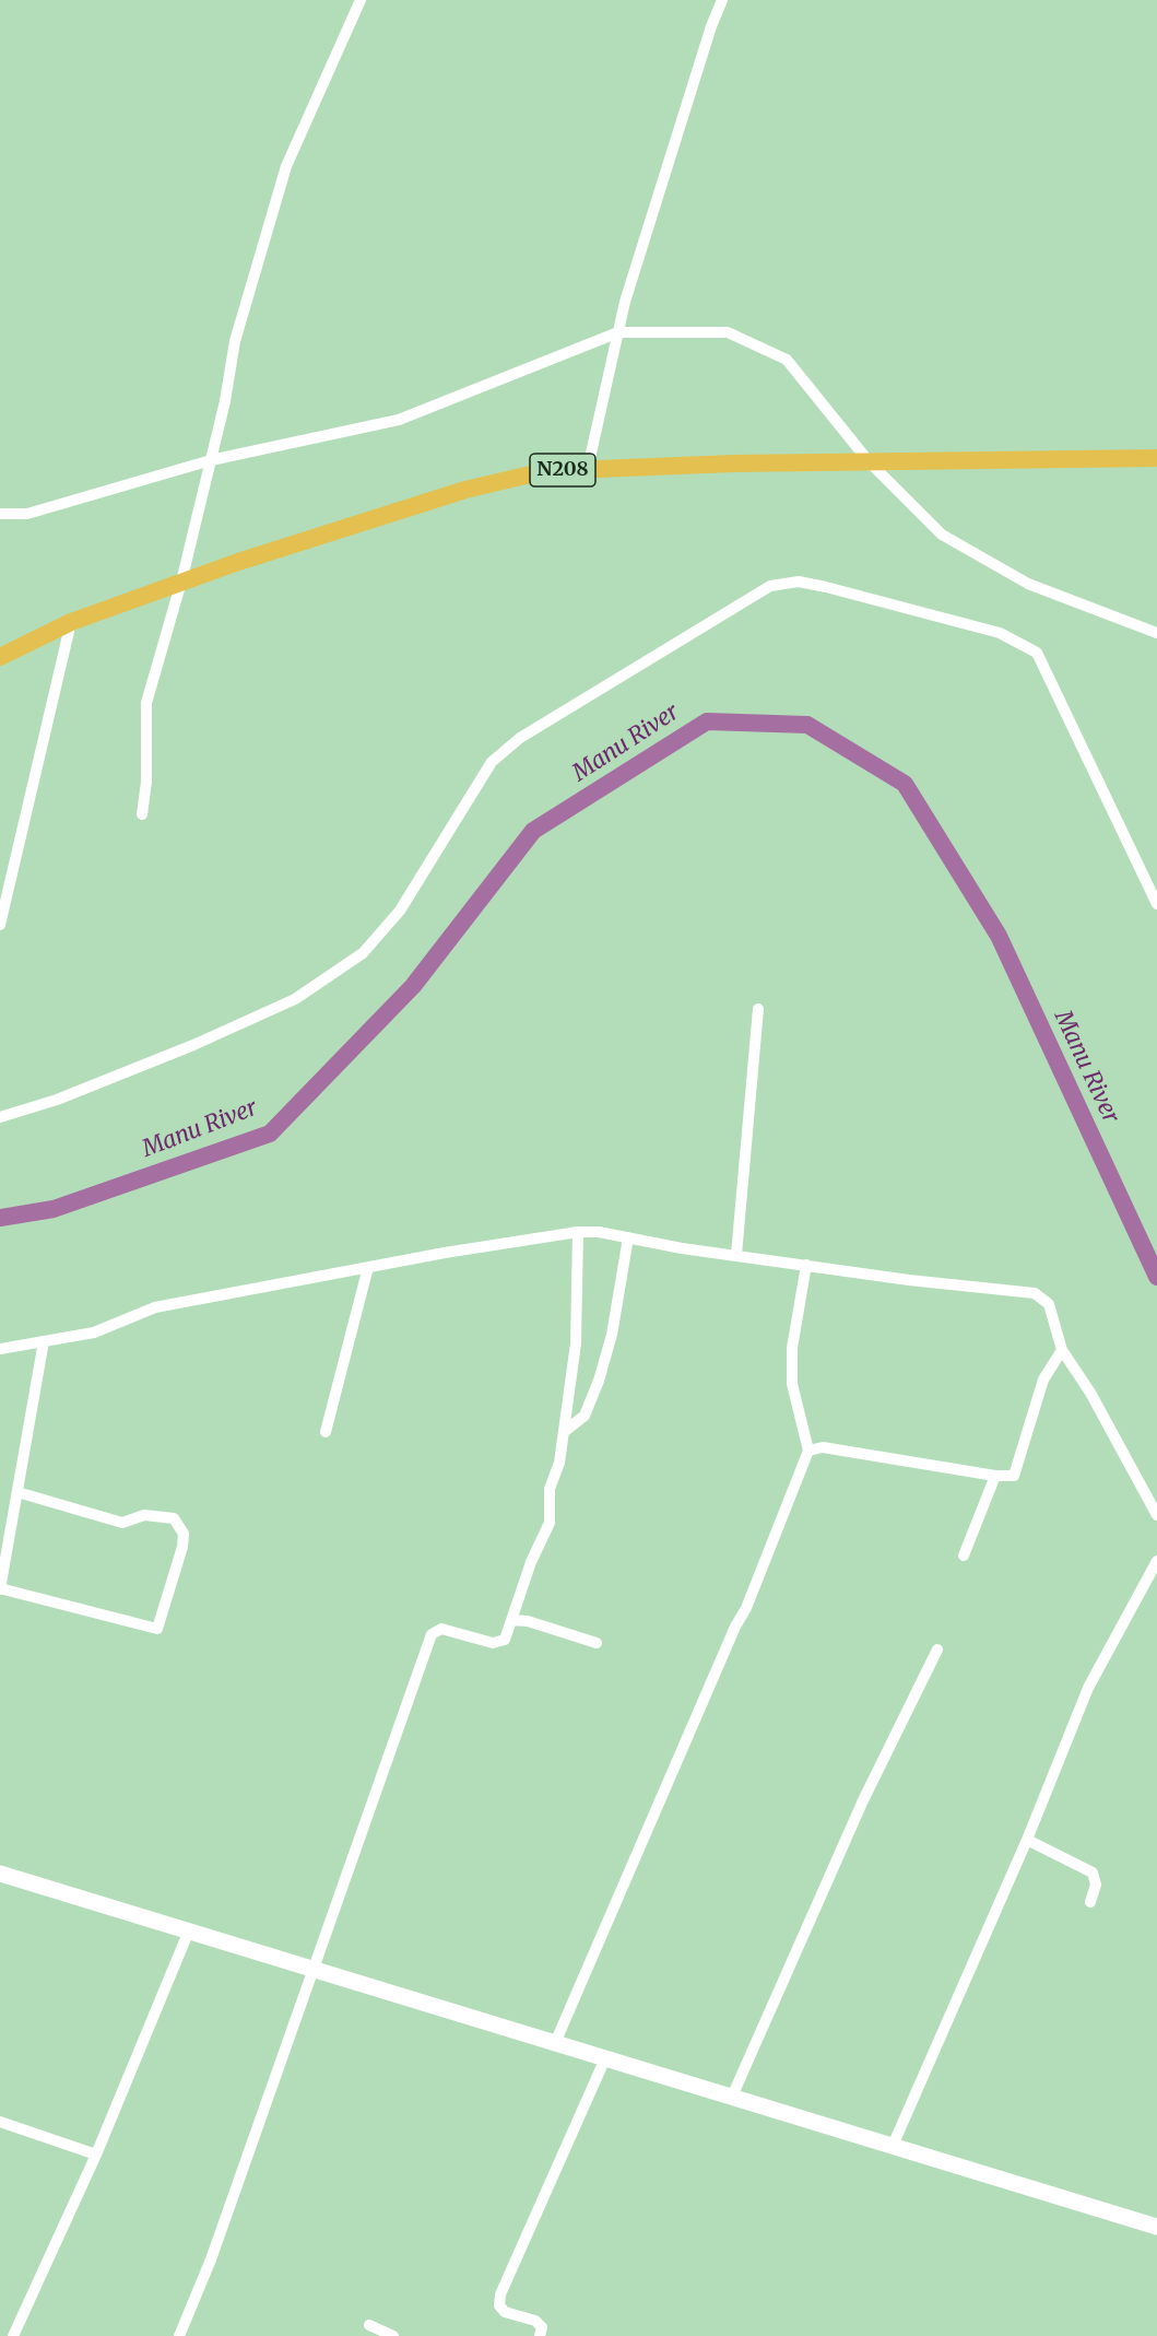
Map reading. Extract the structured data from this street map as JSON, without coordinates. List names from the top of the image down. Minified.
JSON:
{"streets":{"highway":["N208"]},"water":["Manu River"]}
